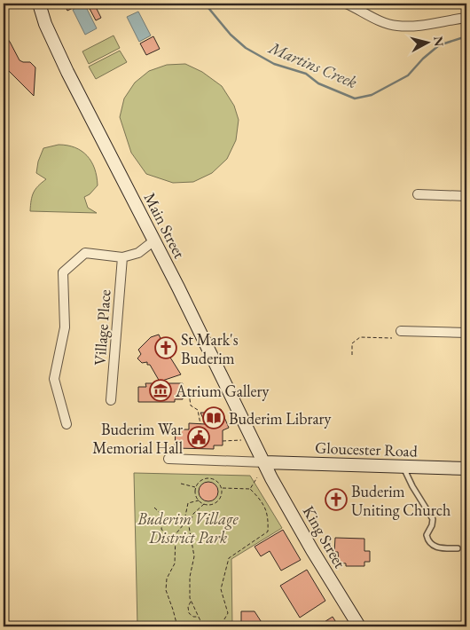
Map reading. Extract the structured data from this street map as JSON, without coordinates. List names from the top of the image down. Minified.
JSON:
{"streets":{"main road":["Main Street","Gloucester Road","King Street"],"street":["Village Place"]},"crossings":[["Main Street","Gloucester Road"],["Main Street","King Street"],["Gloucester Road","King Street"]],"water":["Martins Creek"],"parks":["Buderim Village District Park"],"places":{"church":["St Mark's Buderim","Buderim Uniting Church"],"museum":["Atrium Gallery"],"library":["Buderim Library"],"public building":["Buderim War Memorial Hall"]},"north":"right"}
